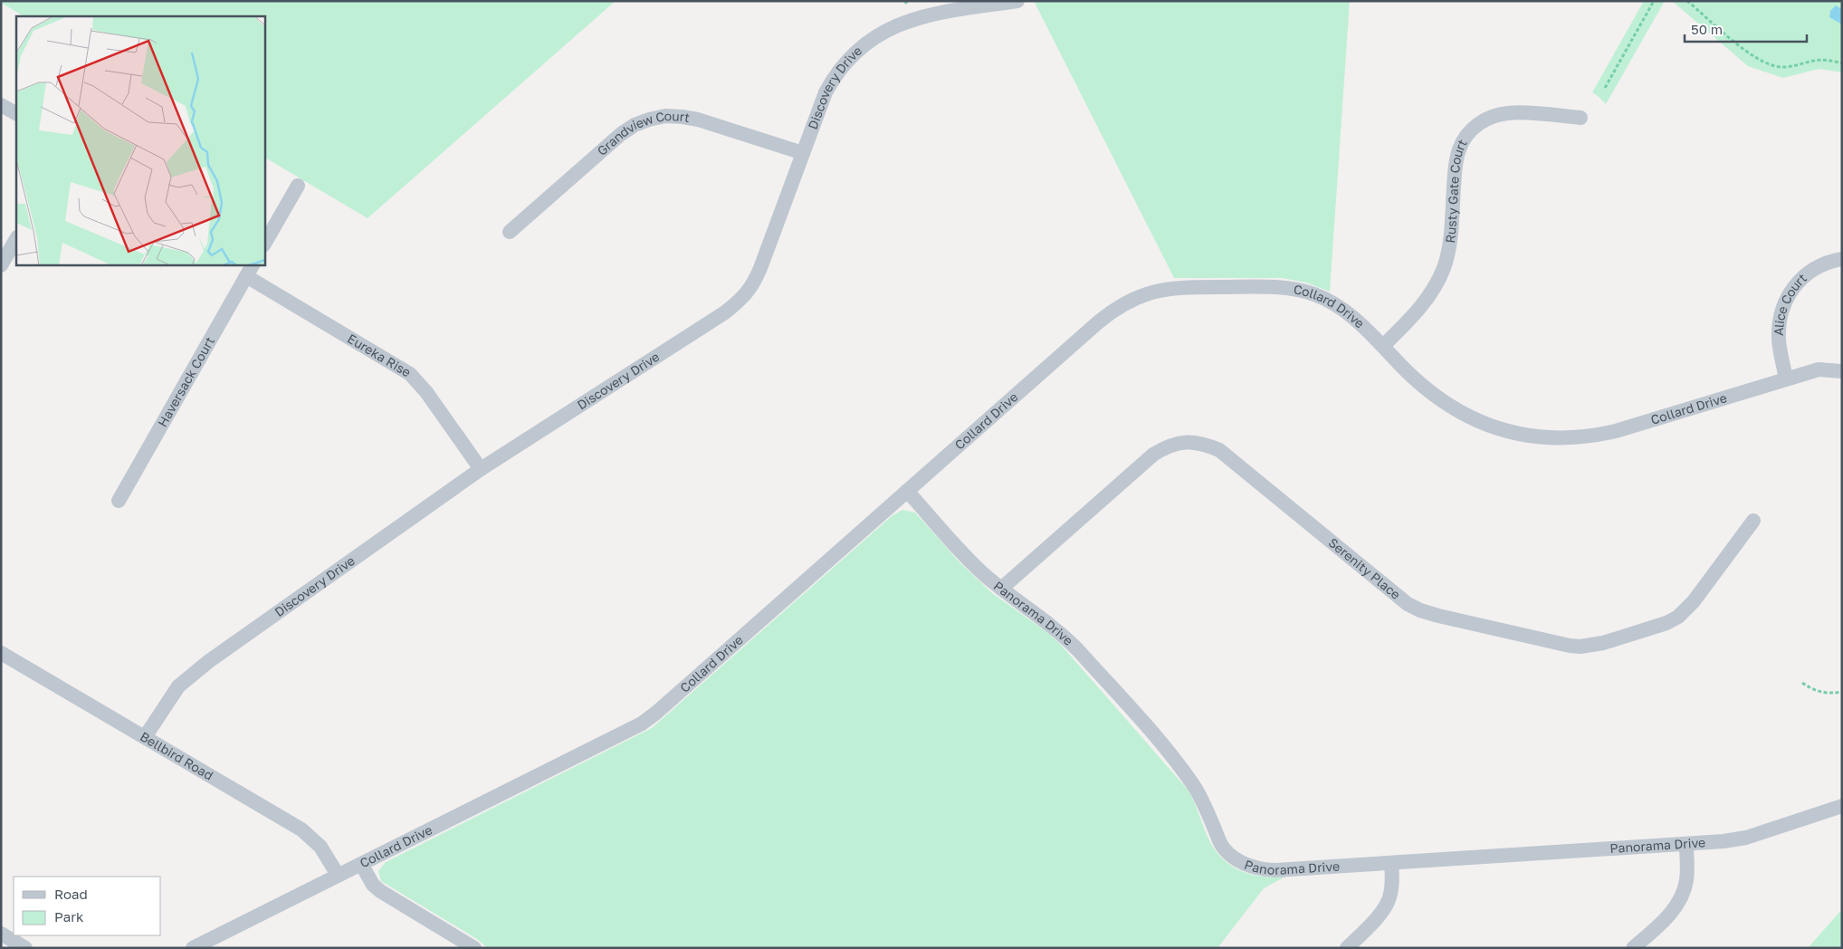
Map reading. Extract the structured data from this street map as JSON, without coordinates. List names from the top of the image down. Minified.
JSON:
{"streets":{"street":["Discovery Drive","Grandview Court","Rusty Gate Court","Alice Court","Collard Drive","Eureka Rise","Haversack Court","Serenity Place","Panorama Drive","Bellbird Road"]},"crossings":[["Discovery Drive","Grandview Court"],["Discovery Drive","Eureka Rise"],["Discovery Drive","Bellbird Road"],["Rusty Gate Court","Collard Drive"],["Alice Court","Collard Drive"],["Collard Drive","Panorama Drive"],["Collard Drive","Bellbird Road"],["Eureka Rise","Haversack Court"],["Serenity Place","Panorama Drive"]],"legend":["Road","Park"],"scale_bar":"50 m"}
